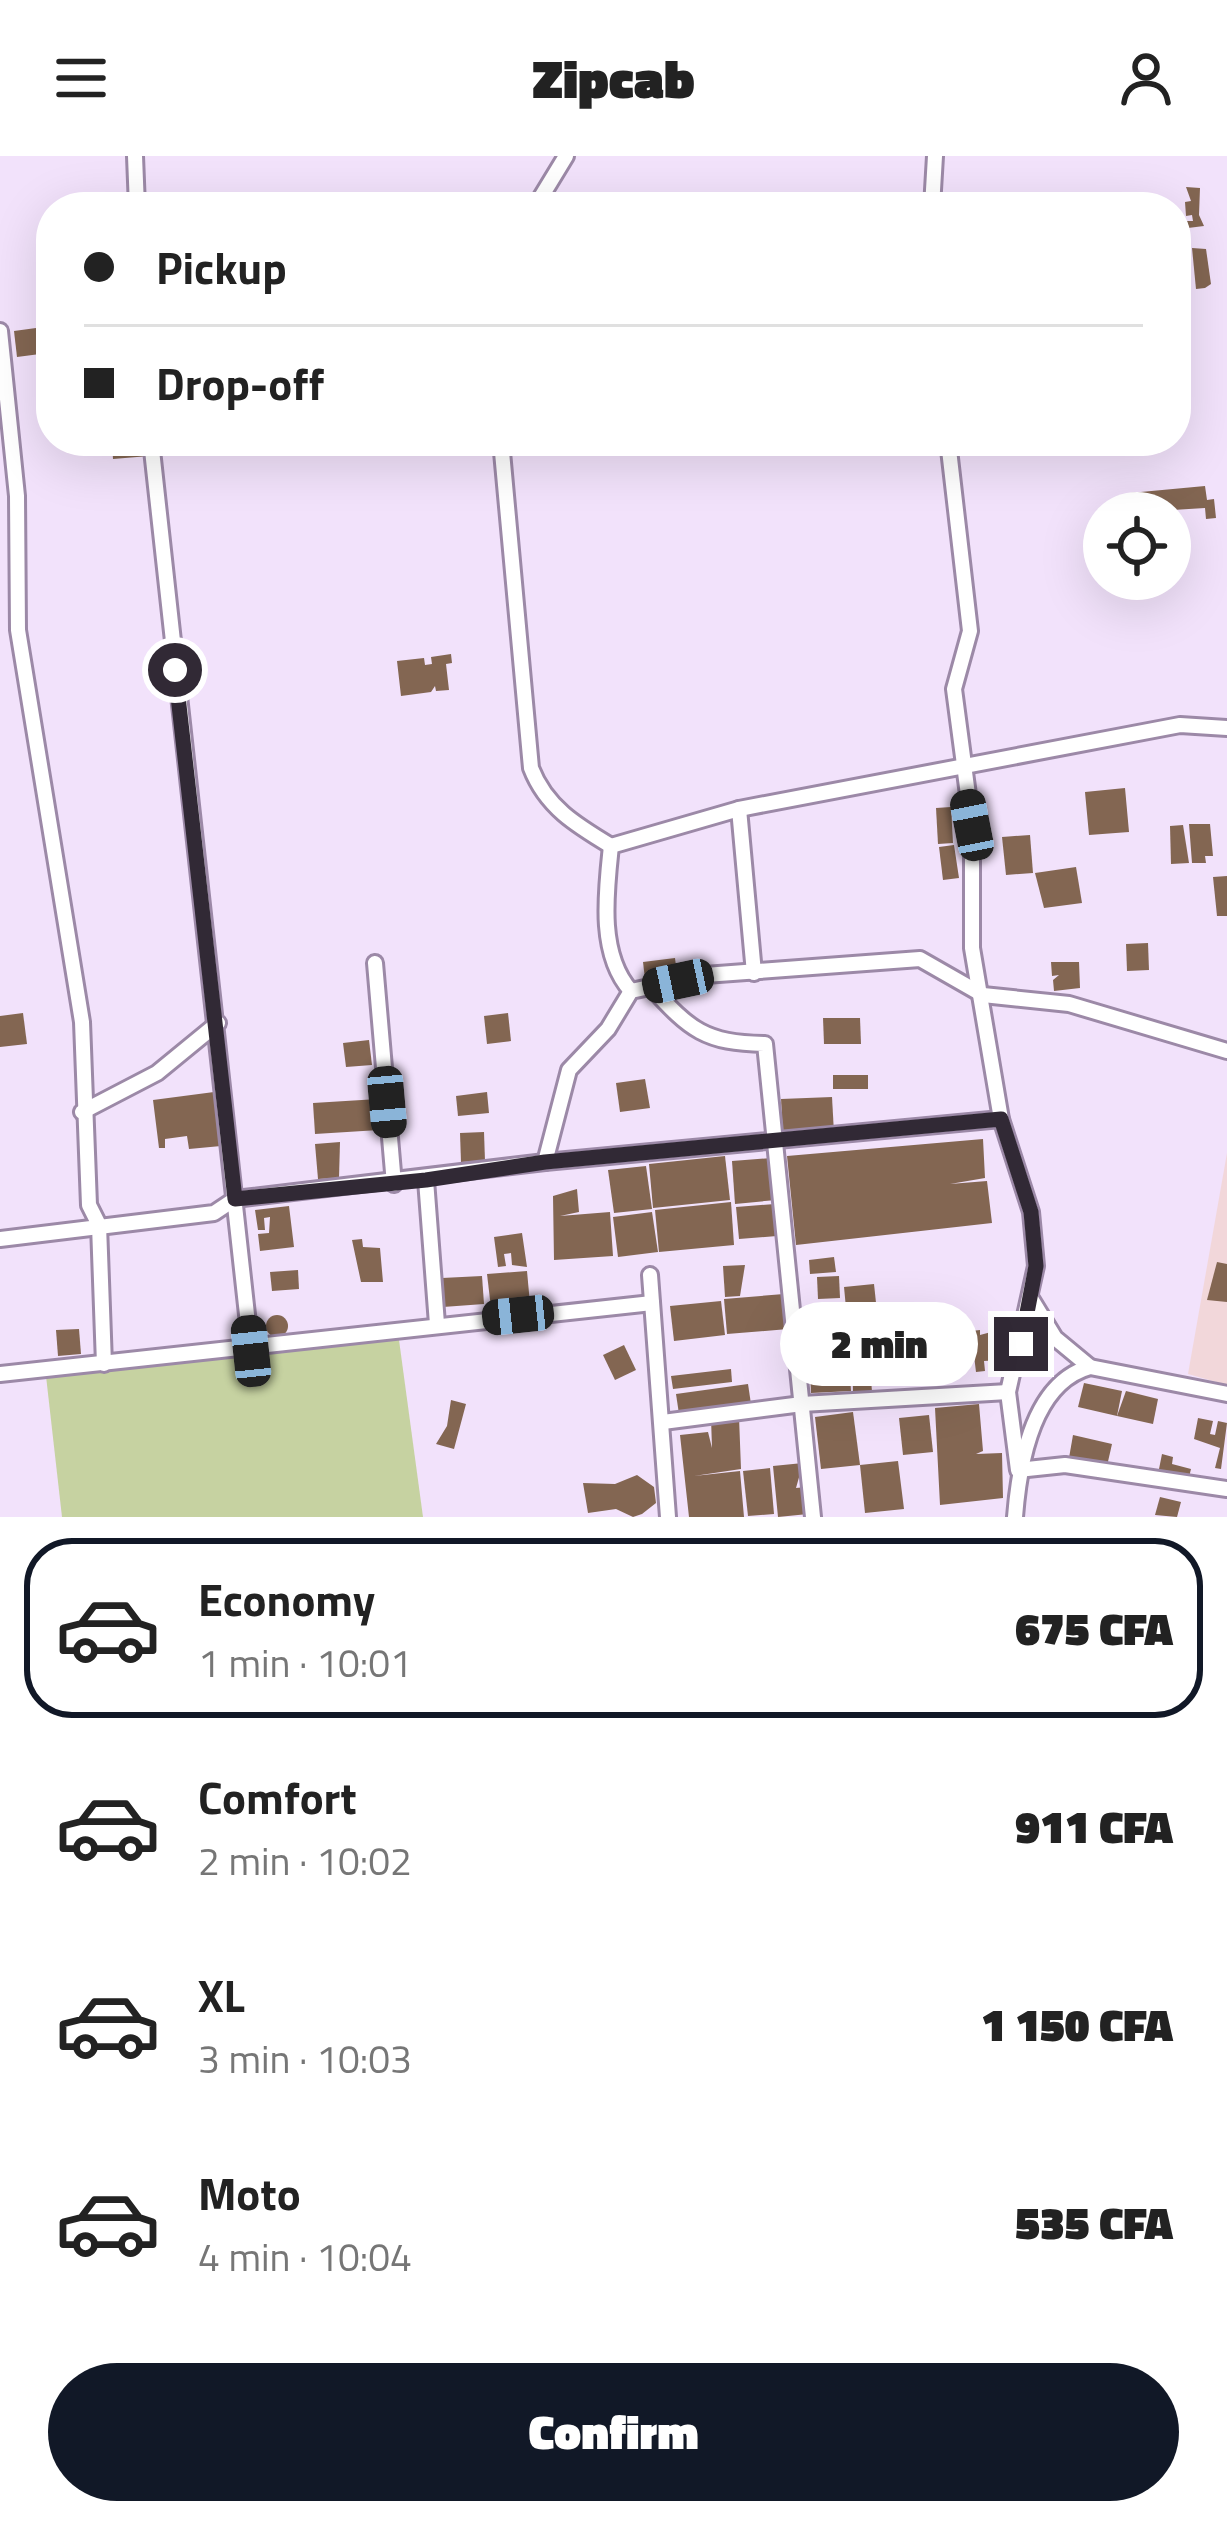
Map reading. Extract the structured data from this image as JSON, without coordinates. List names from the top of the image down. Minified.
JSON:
{"page":{"header":"Zipcab","banner":["Pickup","Drop-off"],"bubble":"2 min","list":[{"name":"Economy","note":"1 min · 10:01","value":"675 CFA"},{"name":"Comfort","note":"2 min · 10:02","value":"911 CFA"},{"name":"XL","note":"3 min · 10:03","value":"1 150 CFA"},{"name":"Moto","note":"4 min · 10:04","value":"535 CFA"}],"buttons":"Confirm"}}
